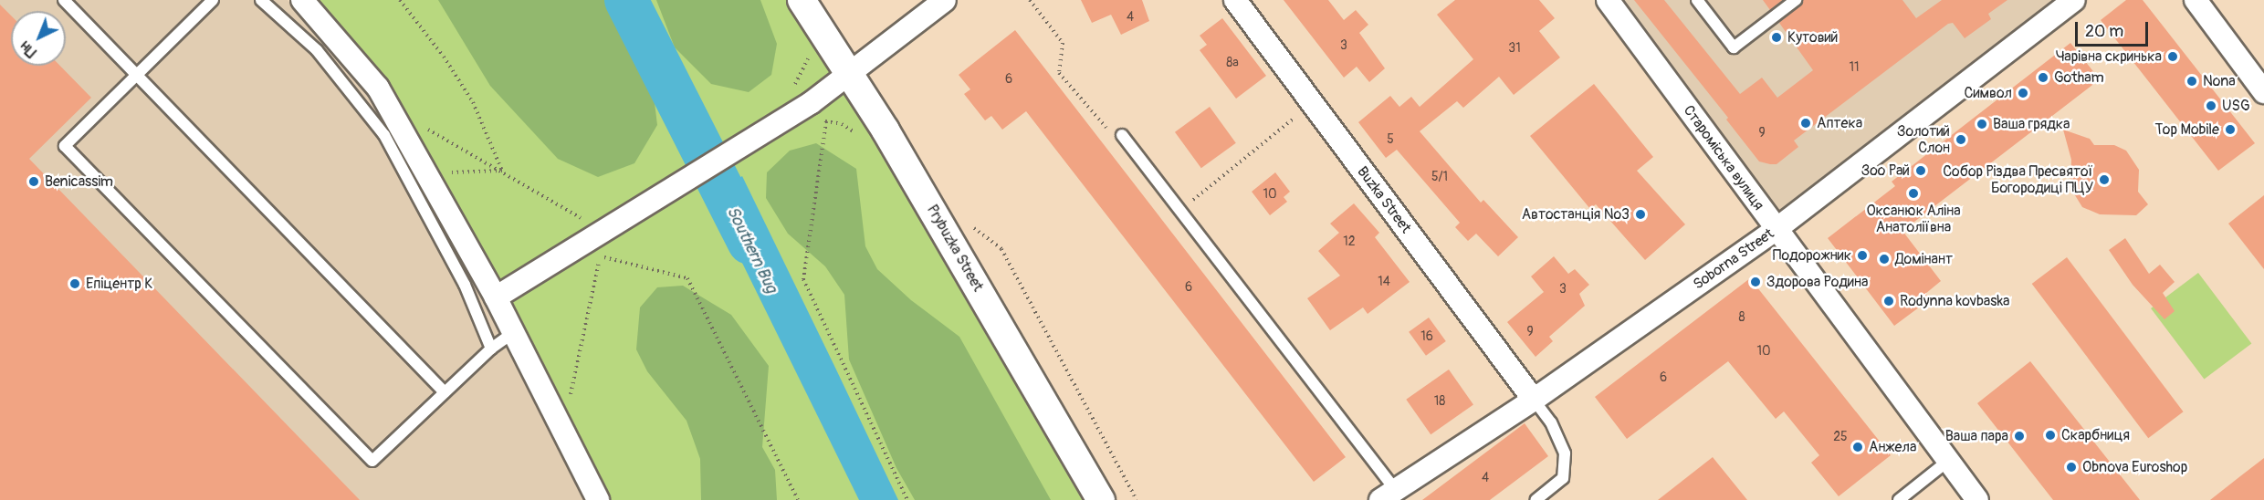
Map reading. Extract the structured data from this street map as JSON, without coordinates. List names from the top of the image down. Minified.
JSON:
{"streets":{"street":["Староміська вулиця","Buzka Street","Prybuzka Street","Soborna Street"]},"crossings":[["Староміська вулиця","Soborna Street"],["Buzka Street","Soborna Street"]],"water":["Southern Bug"],"places":["Кутовий","Чарівна скринька","Gotham","Nona","Символ","USG","Аптека","Ваша грядка","Top Mobile","Золотий Слон","Зоо Рай","Собор Різдва Пресвятої Богородиці ПЦУ","Benicassim","Оксанюк Аліна Анатоліївна","Автостанція №3","Подорожник","Домінант","Здорова Родина","Епіцентр К","Rodynna kovbaska","Скарбниця","Ваша пара","Анжела","Obnova Euroshop"],"house_numbers":["4","3","31","8а","11","6","9","5","5/1","10","12","14","6","3","8","9","16","10","6","18","25","4"],"scale_bar":"20 m","north":"bottom left"}
